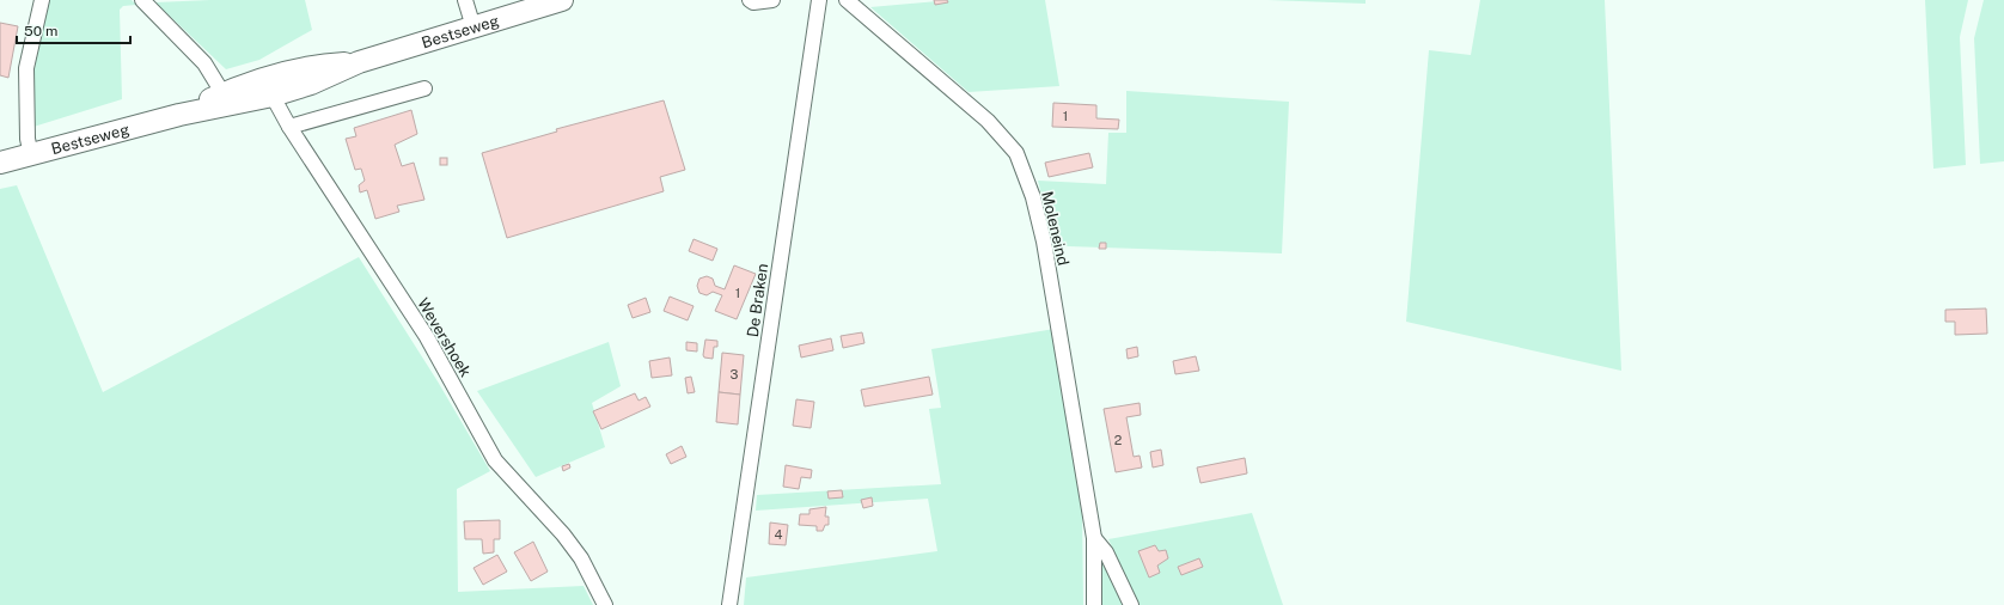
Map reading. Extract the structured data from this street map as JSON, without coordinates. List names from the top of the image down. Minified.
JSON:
{"streets":{"main road":["Bestseweg"],"street":["Moleneind","De Braken","Wevershoek"]},"crossings":[["Bestseweg","Wevershoek"]],"house_numbers":["1","1","3","2","4"],"scale_bar":"50 m"}
